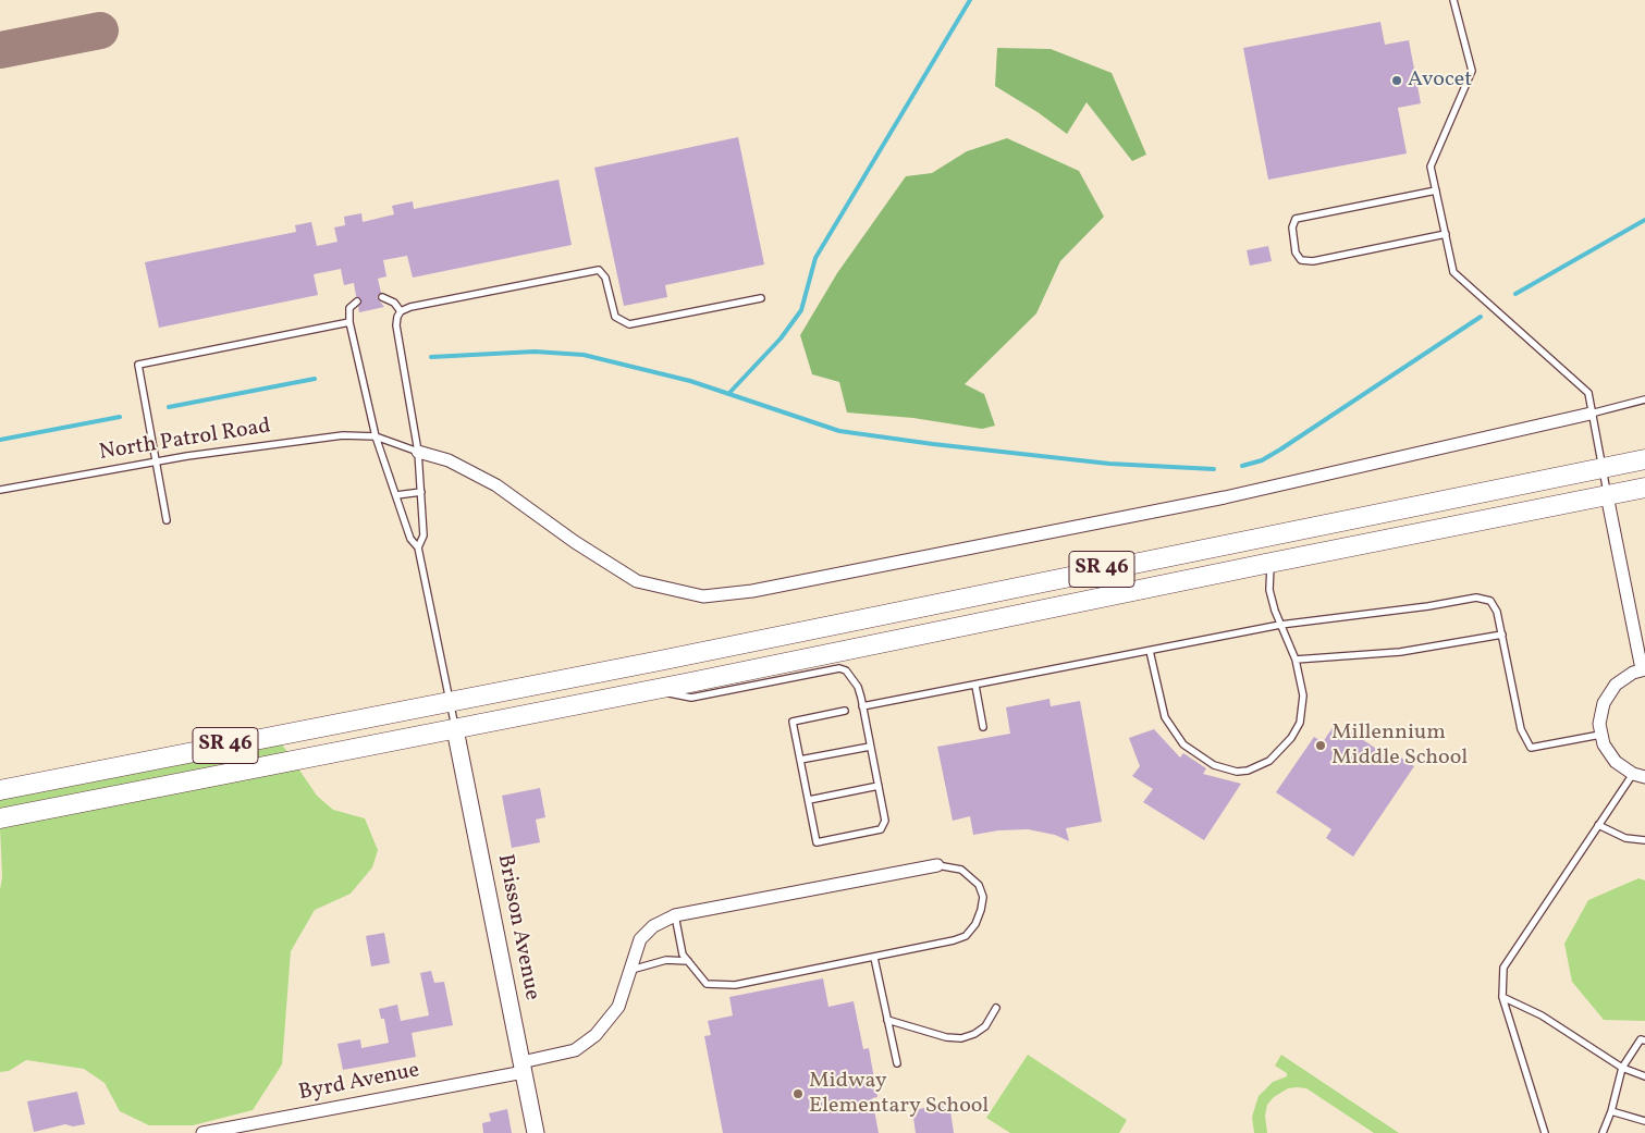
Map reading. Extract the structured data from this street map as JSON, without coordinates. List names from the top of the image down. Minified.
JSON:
{"streets":{"main road":["SR 46"],"street":["Brisson Avenue","Byrd Avenue"],"lane":["North Patrol Road"]},"crossings":[["SR 46","Brisson Avenue"],["Brisson Avenue","Byrd Avenue"]],"places":["Avocet","Millennium Middle School","Midway Elementary School"]}
